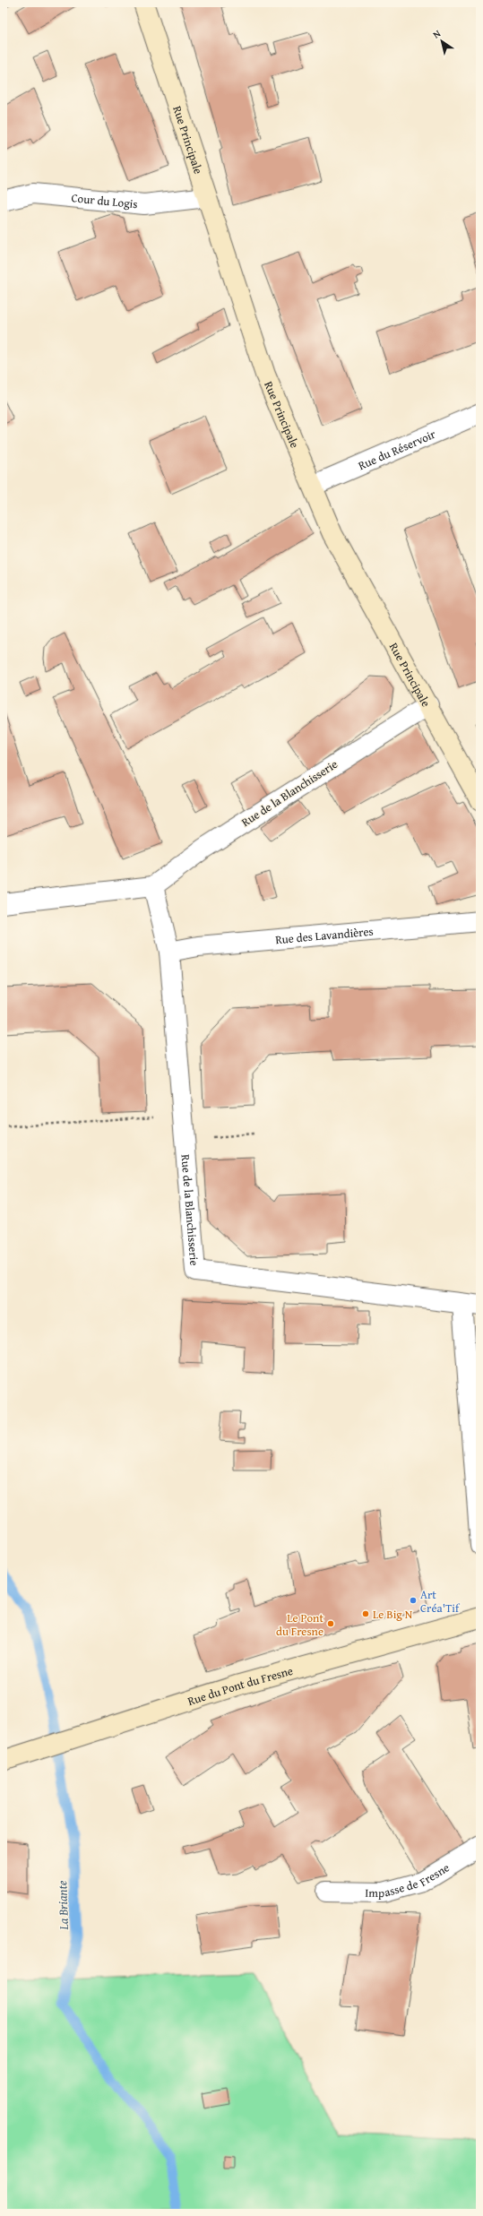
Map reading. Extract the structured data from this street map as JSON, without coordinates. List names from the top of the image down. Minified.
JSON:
{"streets":{"street":["Rue Principale","Cour du Logis","Rue du Réservoir","Rue de la Blanchisserie","Rue des Lavandières","Rue du Pont du Fresne","Impasse de Fresne"]},"crossings":[["Rue Principale","Cour du Logis"],["Rue Principale","Rue du Réservoir"],["Rue Principale","Rue de la Blanchisserie"],["Rue de la Blanchisserie","Rue des Lavandières"]],"water":["La Briante"],"places":["Art Créa'Tif","Le Big N","Le Pont du Fresne"],"north":"top left"}
